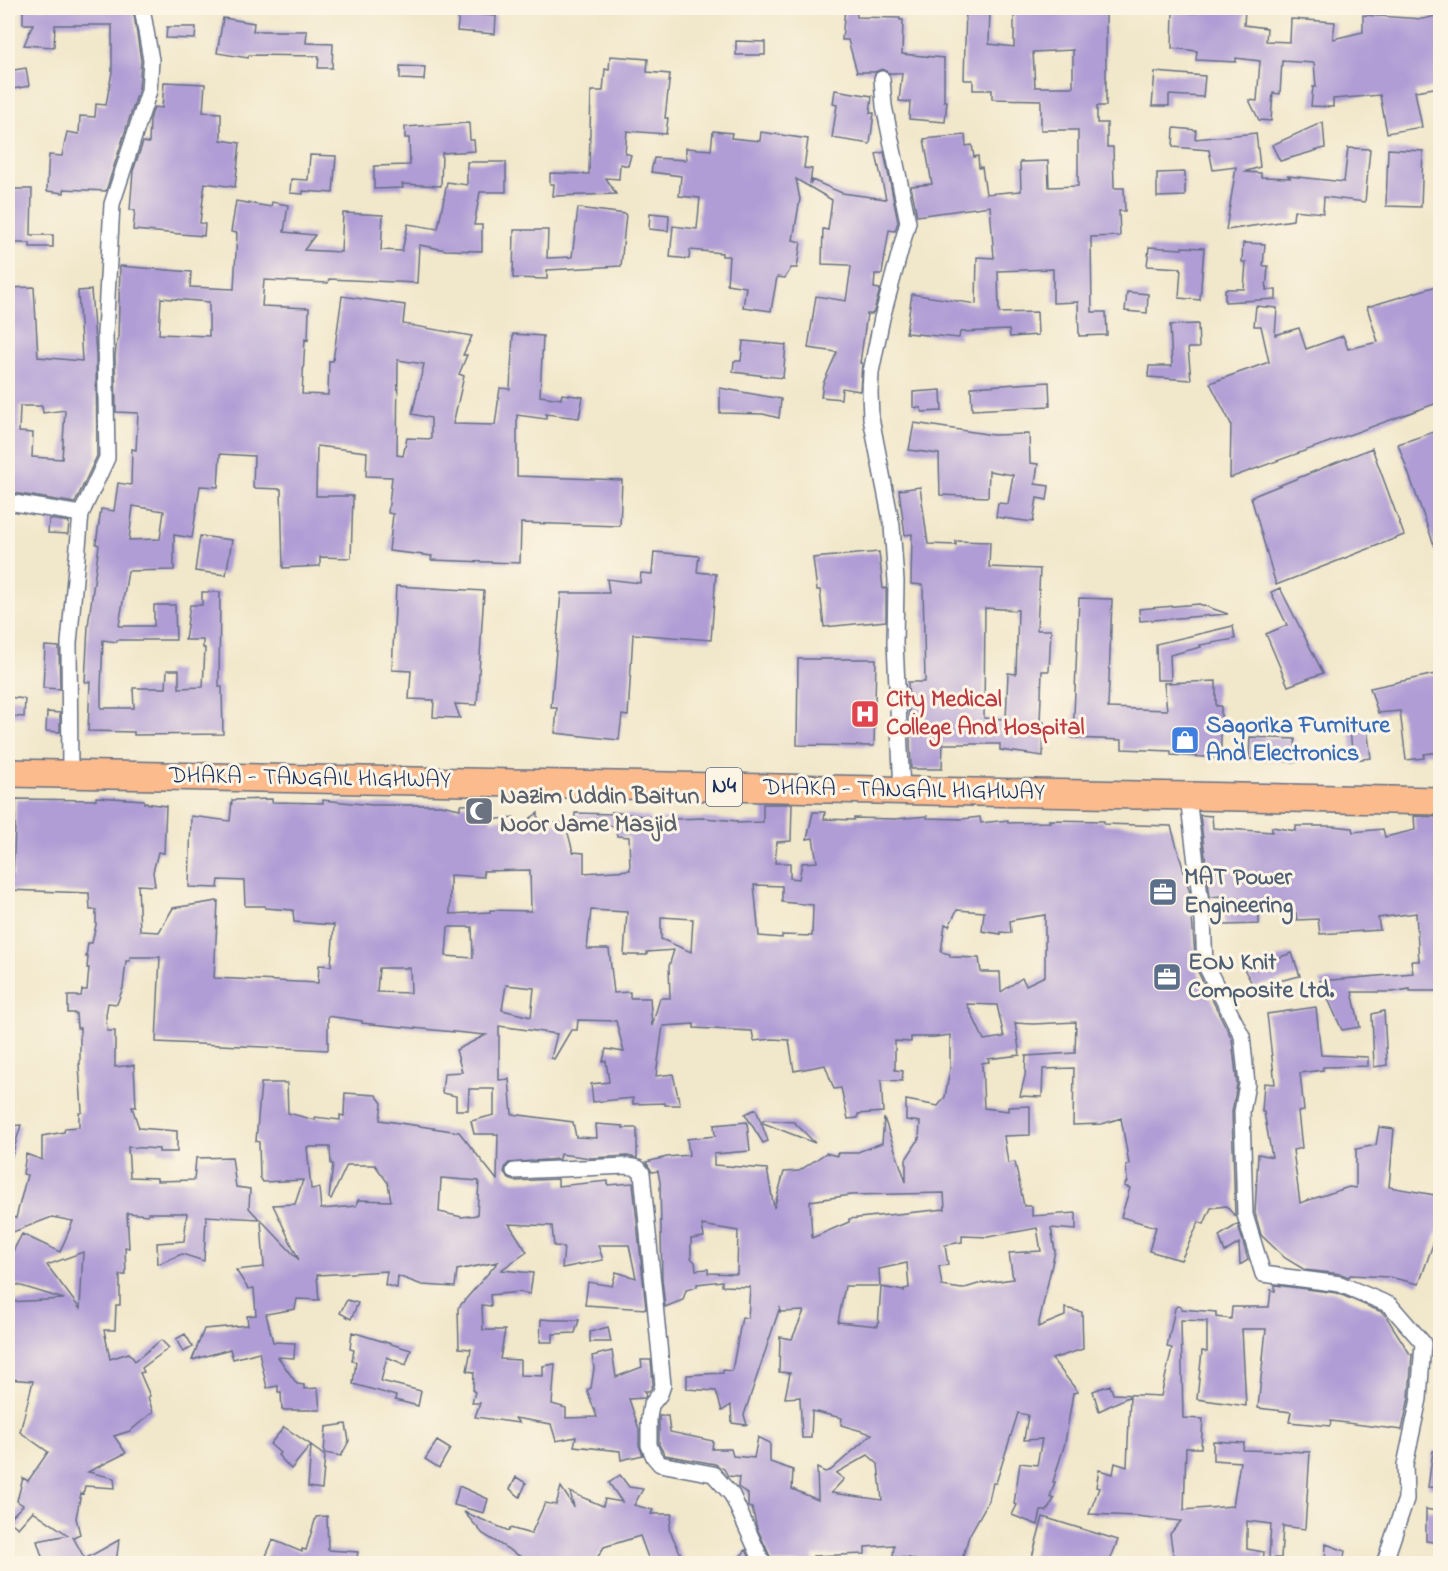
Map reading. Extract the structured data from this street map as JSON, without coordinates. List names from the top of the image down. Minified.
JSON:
{"streets":{"highway":["DHAKA - TANGAIL HIGHWAY","N4"]},"places":{"hospital":["City Medical College And Hospital"],"shop":["Sagorika Furniture And Electronics"],"mosque":["Nazim Uddin Baitun Noor Jame Masjid"],"office":["MAT Power Engineering","EON Knit Composite Ltd."]}}
